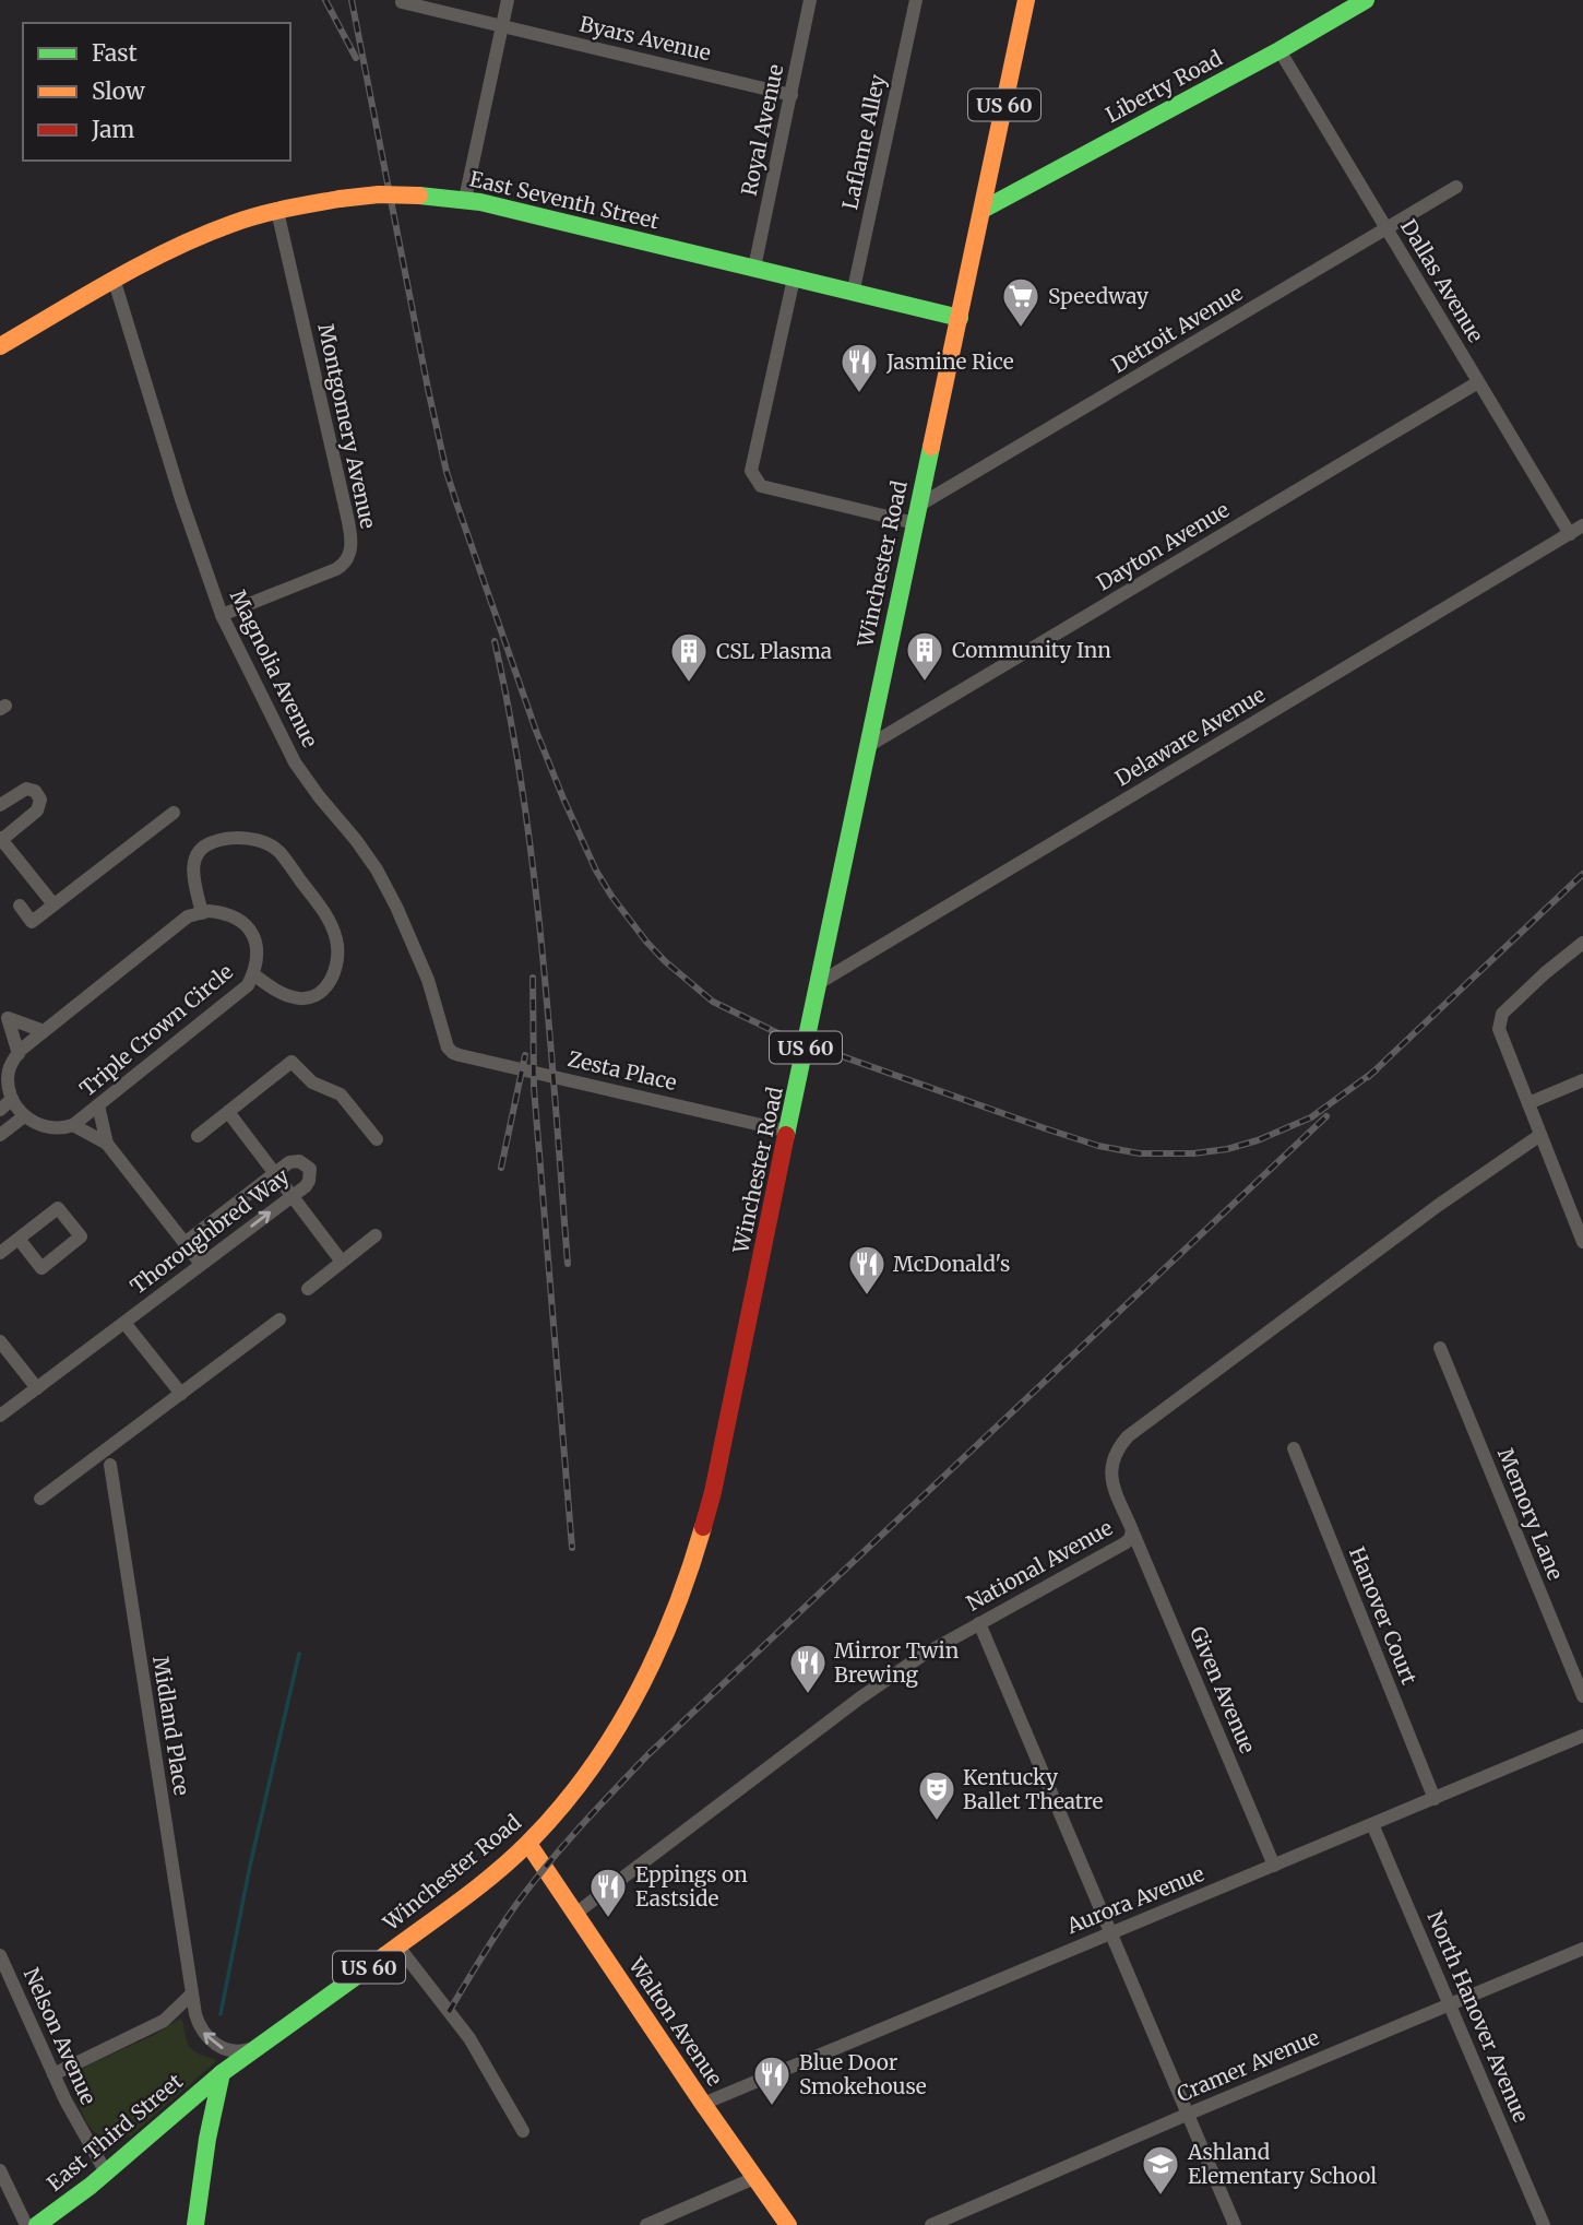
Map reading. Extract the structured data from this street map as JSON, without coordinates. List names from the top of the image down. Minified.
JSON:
{"streets":{"main road":["Liberty Road","US 60","East Seventh Street","Winchester Road","Walton Avenue","East Third Street"],"street":["Byars Avenue","Royal Avenue","Laflame Alley","Dallas Avenue","Detroit Avenue","Montgomery Avenue","Dayton Avenue","Magnolia Avenue","Delaware Avenue","Triple Crown Circle","Zesta Place","Thoroughbred Way","Memory Lane","National Avenue","Hanover Court","Given Avenue","Midland Place","Aurora Avenue","North Hanover Avenue","Nelson Avenue","Cramer Avenue"]},"crossings":[["Byars Avenue","Royal Avenue"],["Liberty Road","Dallas Avenue"],["Liberty Road","Winchester Road"],["Royal Avenue","East Seventh Street"],["Laflame Alley","East Seventh Street"],["East Seventh Street","Montgomery Avenue"],["East Seventh Street","Winchester Road"],["East Seventh Street","Magnolia Avenue"],["Dallas Avenue","Detroit Avenue"],["Dallas Avenue","Dayton Avenue"],["Dallas Avenue","Delaware Avenue"],["Detroit Avenue","Winchester Road"],["Montgomery Avenue","Magnolia Avenue"],["Dayton Avenue","Winchester Road"],["Winchester Road","Delaware Avenue"],["Winchester Road","Zesta Place"],["Winchester Road","Midland Place"],["Winchester Road","Walton Avenue"],["Winchester Road","East Third Street"],["Magnolia Avenue","Zesta Place"],["National Avenue","Given Avenue"],["National Avenue","Walton Avenue"],["Hanover Court","Aurora Avenue"],["Given Avenue","Aurora Avenue"],["Aurora Avenue","North Hanover Avenue"],["Aurora Avenue","Walton Avenue"],["North Hanover Avenue","Cramer Avenue"],["Nelson Avenue","East Third Street"]],"places":{"supermarket":["Speedway"],"restaurant":["Jasmine Rice","McDonald's","Mirror Twin Brewing","Eppings on Eastside","Blue Door Smokehouse"],"building":["Community Inn","CSL Plasma"],"theatre":["Kentucky Ballet Theatre"],"school or university":["Ashland Elementary School"]},"legend":["Fast","Slow","Jam"]}
